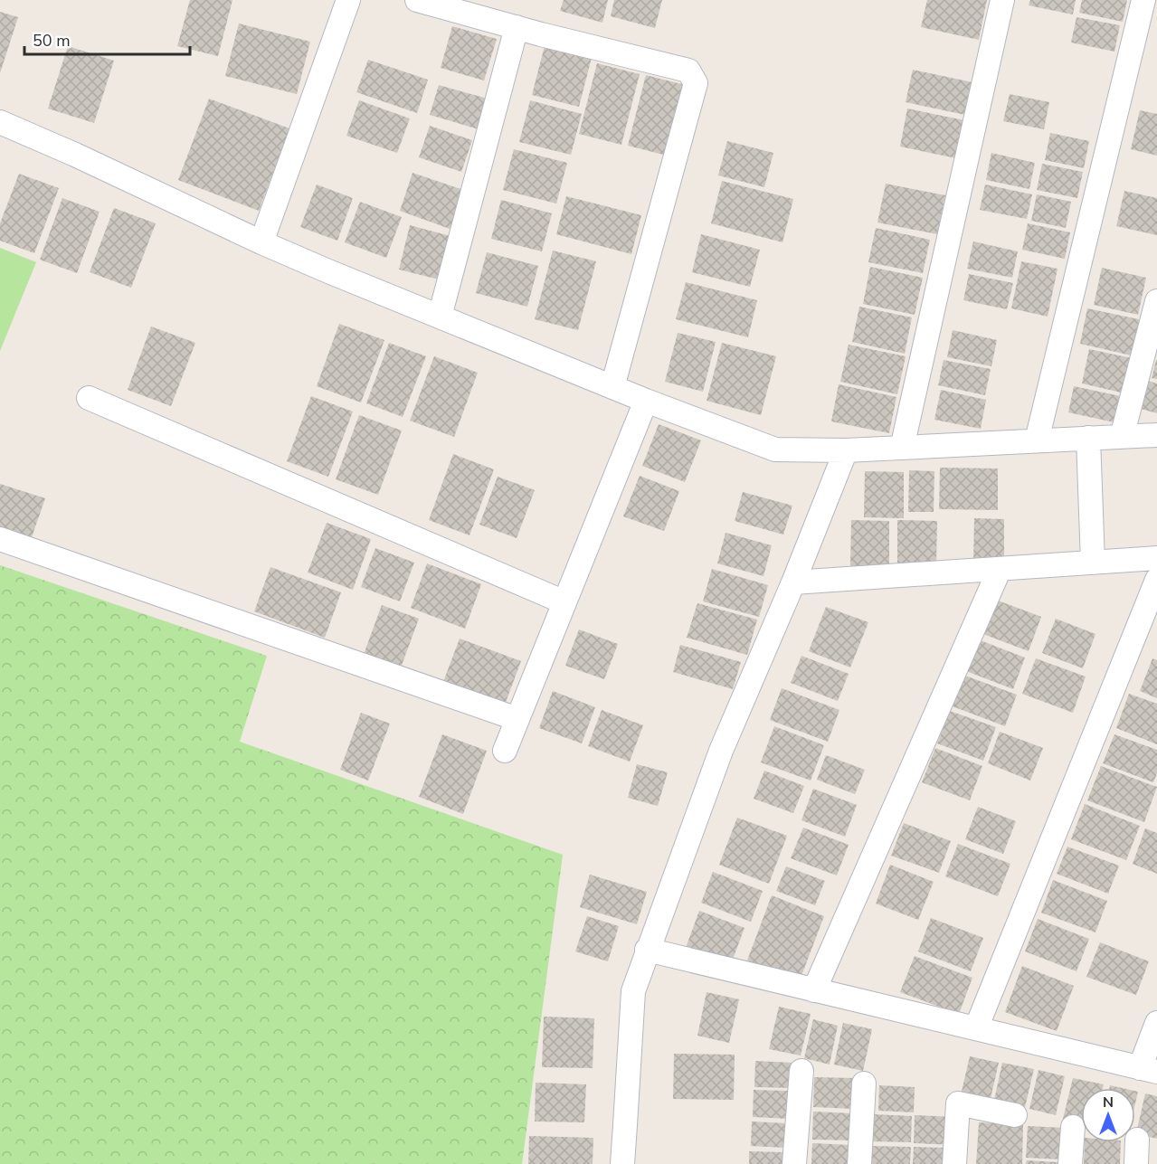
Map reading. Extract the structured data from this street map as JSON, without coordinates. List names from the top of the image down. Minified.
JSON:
{"scale_bar":"50 m","north":"top"}
